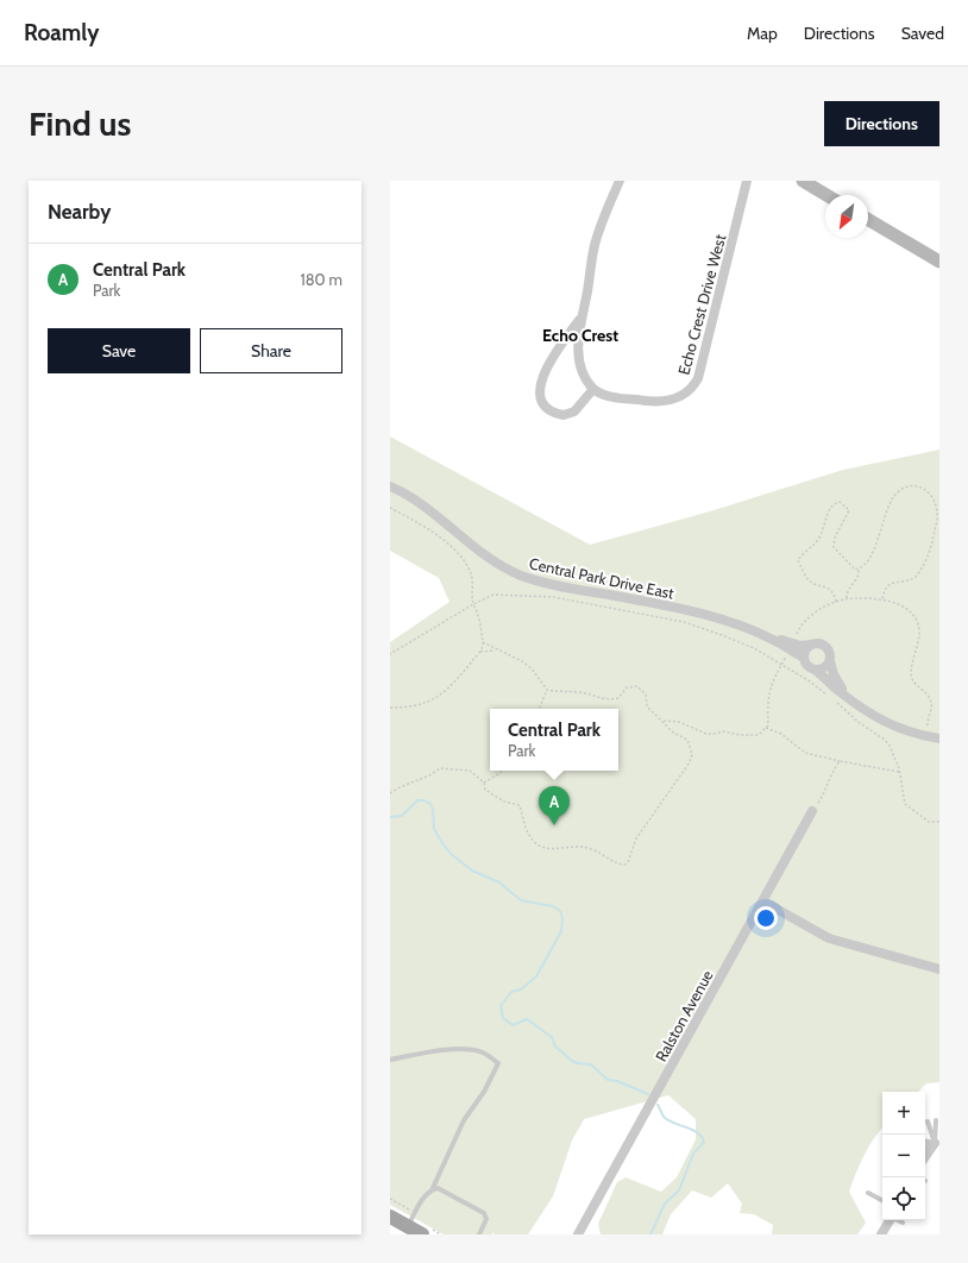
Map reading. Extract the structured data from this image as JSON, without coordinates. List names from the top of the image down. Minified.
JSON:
{"streets":{"street":["Echo Crest Drive West","Central Park Drive East","Ralston Avenue"]},"districts":["Echo Crest"],"north":"bottom left","page":{"header":"Roamly","nav":["Map","Directions","Saved"],"buttons":["Directions",["Save","Share"]],"title":"Find us","heading":"Nearby","list":[{"mark":"A","name":"Central Park","note":"Park","value":"180 m"}],"popup":["Central Park","Park"],"pins":"A","map_buttons":["+","−"]}}
